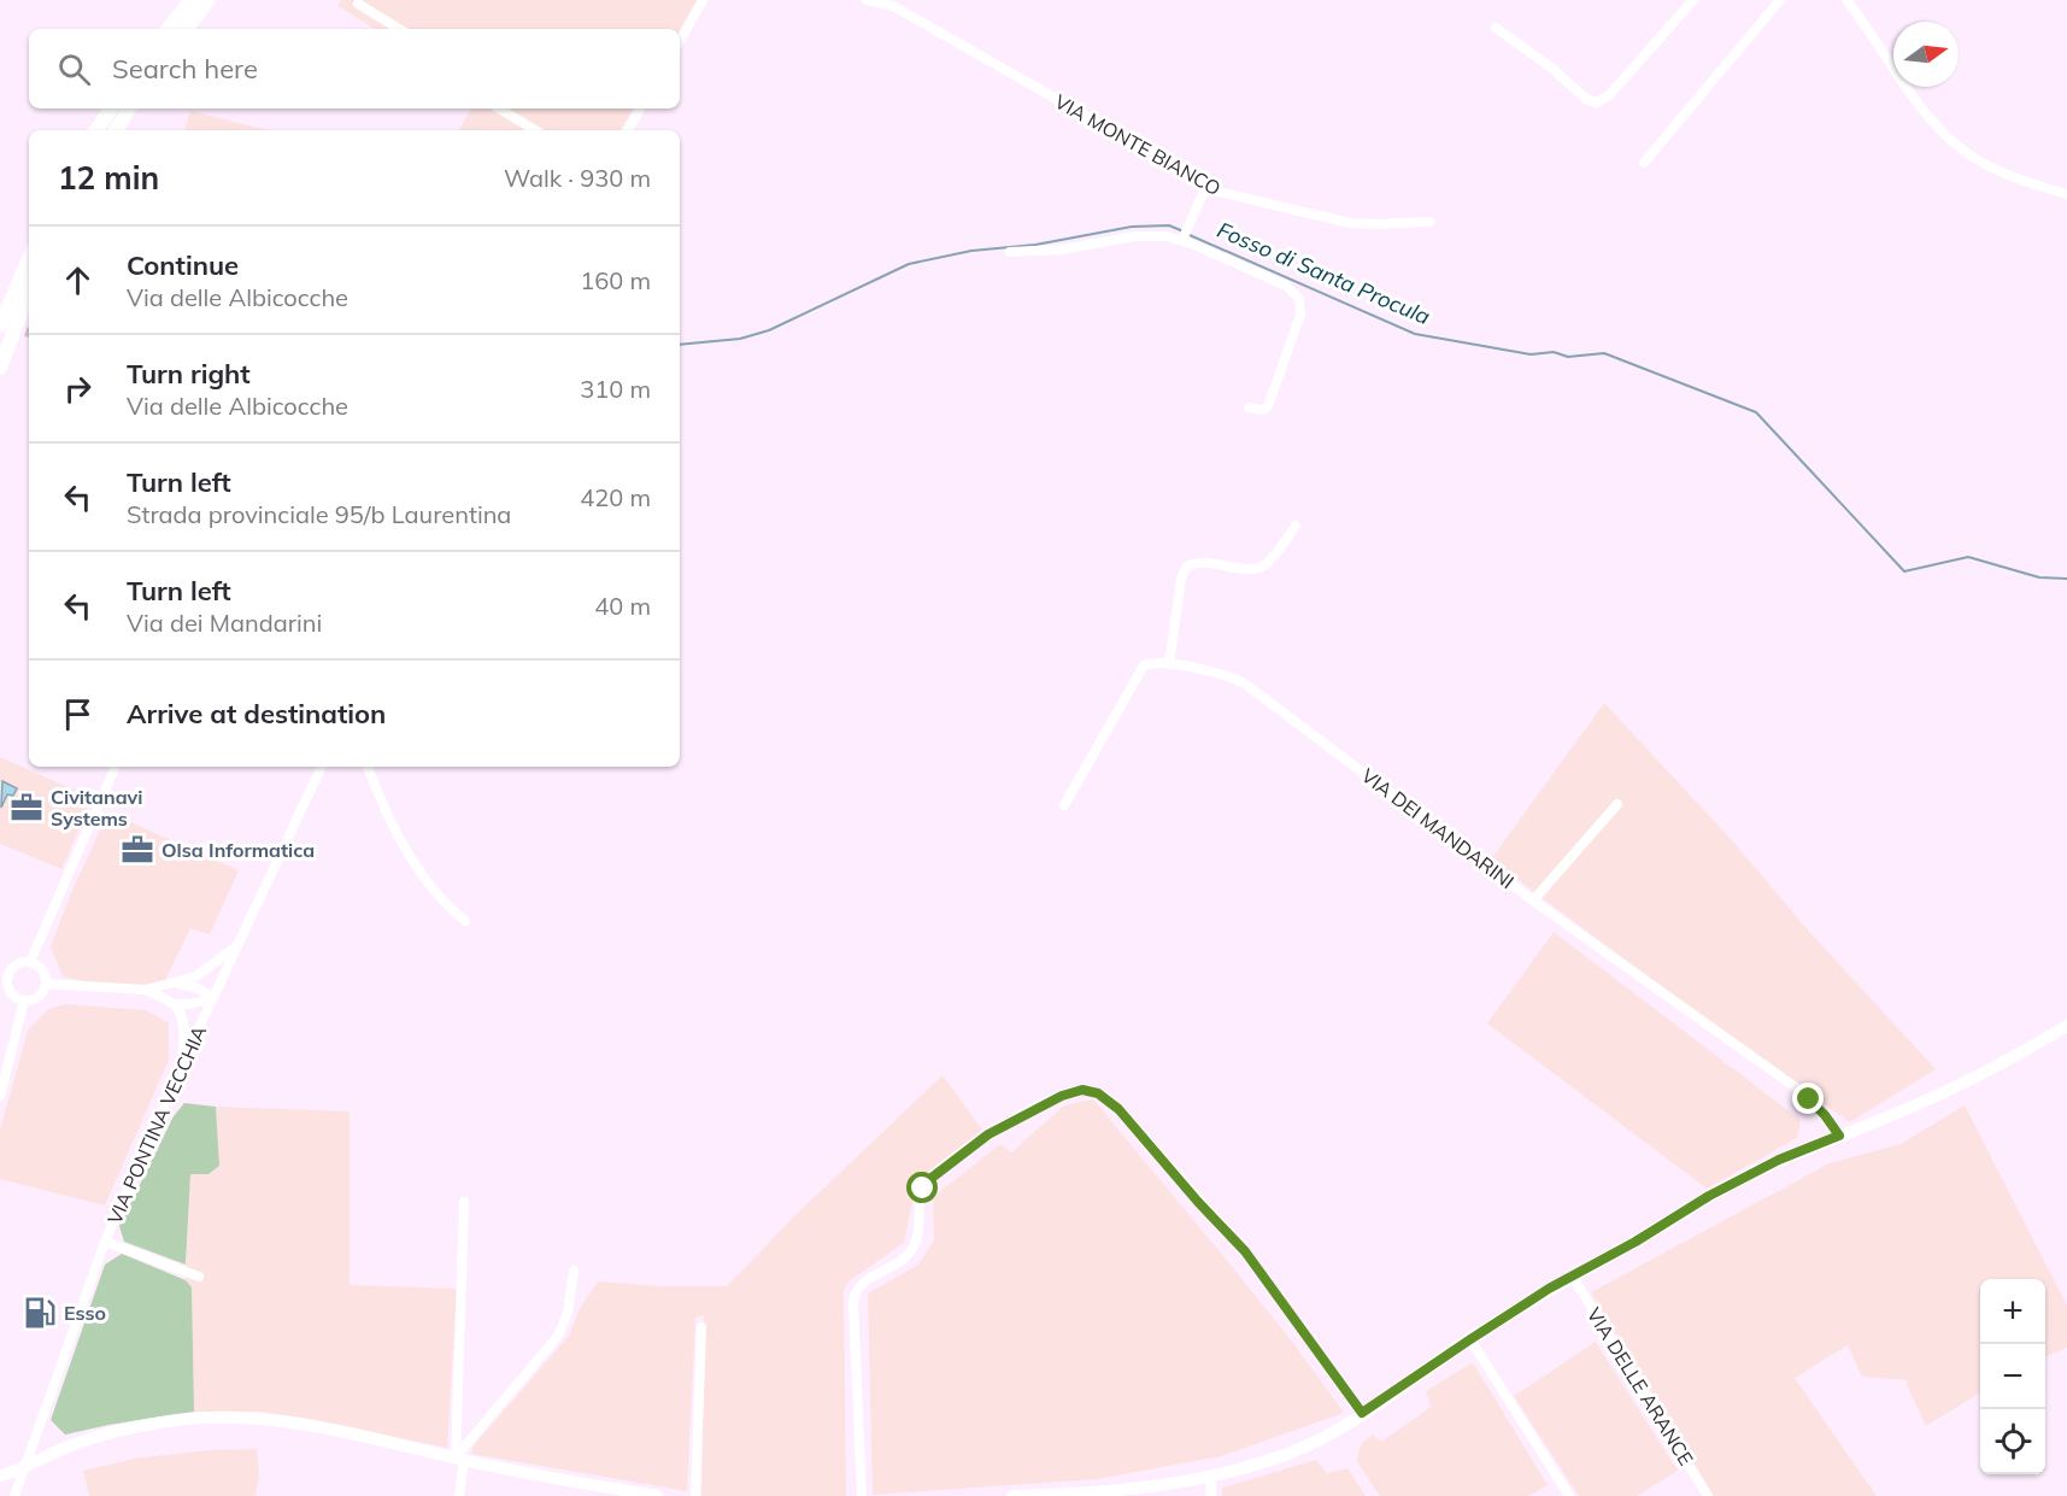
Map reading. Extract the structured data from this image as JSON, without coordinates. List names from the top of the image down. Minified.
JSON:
{"streets":{"street":["VIA MONTE BIANCO","VIA DEI MANDARINI","VIA PONTINA VECCHIA","VIA DELLE ARANCE"]},"water":["Fosso di Santa Procula"],"places":{"office":["Civitanavi Systems","Olsa Informatica"],"fuel station":["Esso"]},"north":"right","page":{"search":"Search here","heading":["12 min","Walk · 930 m"],"list":[["Continue","Via delle Albicocche","160 m"],["Turn right","Via delle Albicocche","310 m"],["Turn left","Strada provinciale 95/b Laurentina","420 m"],["Turn left","Via dei Mandarini","40 m"],"Arrive at destination"],"map_buttons":["+","−"]}}
